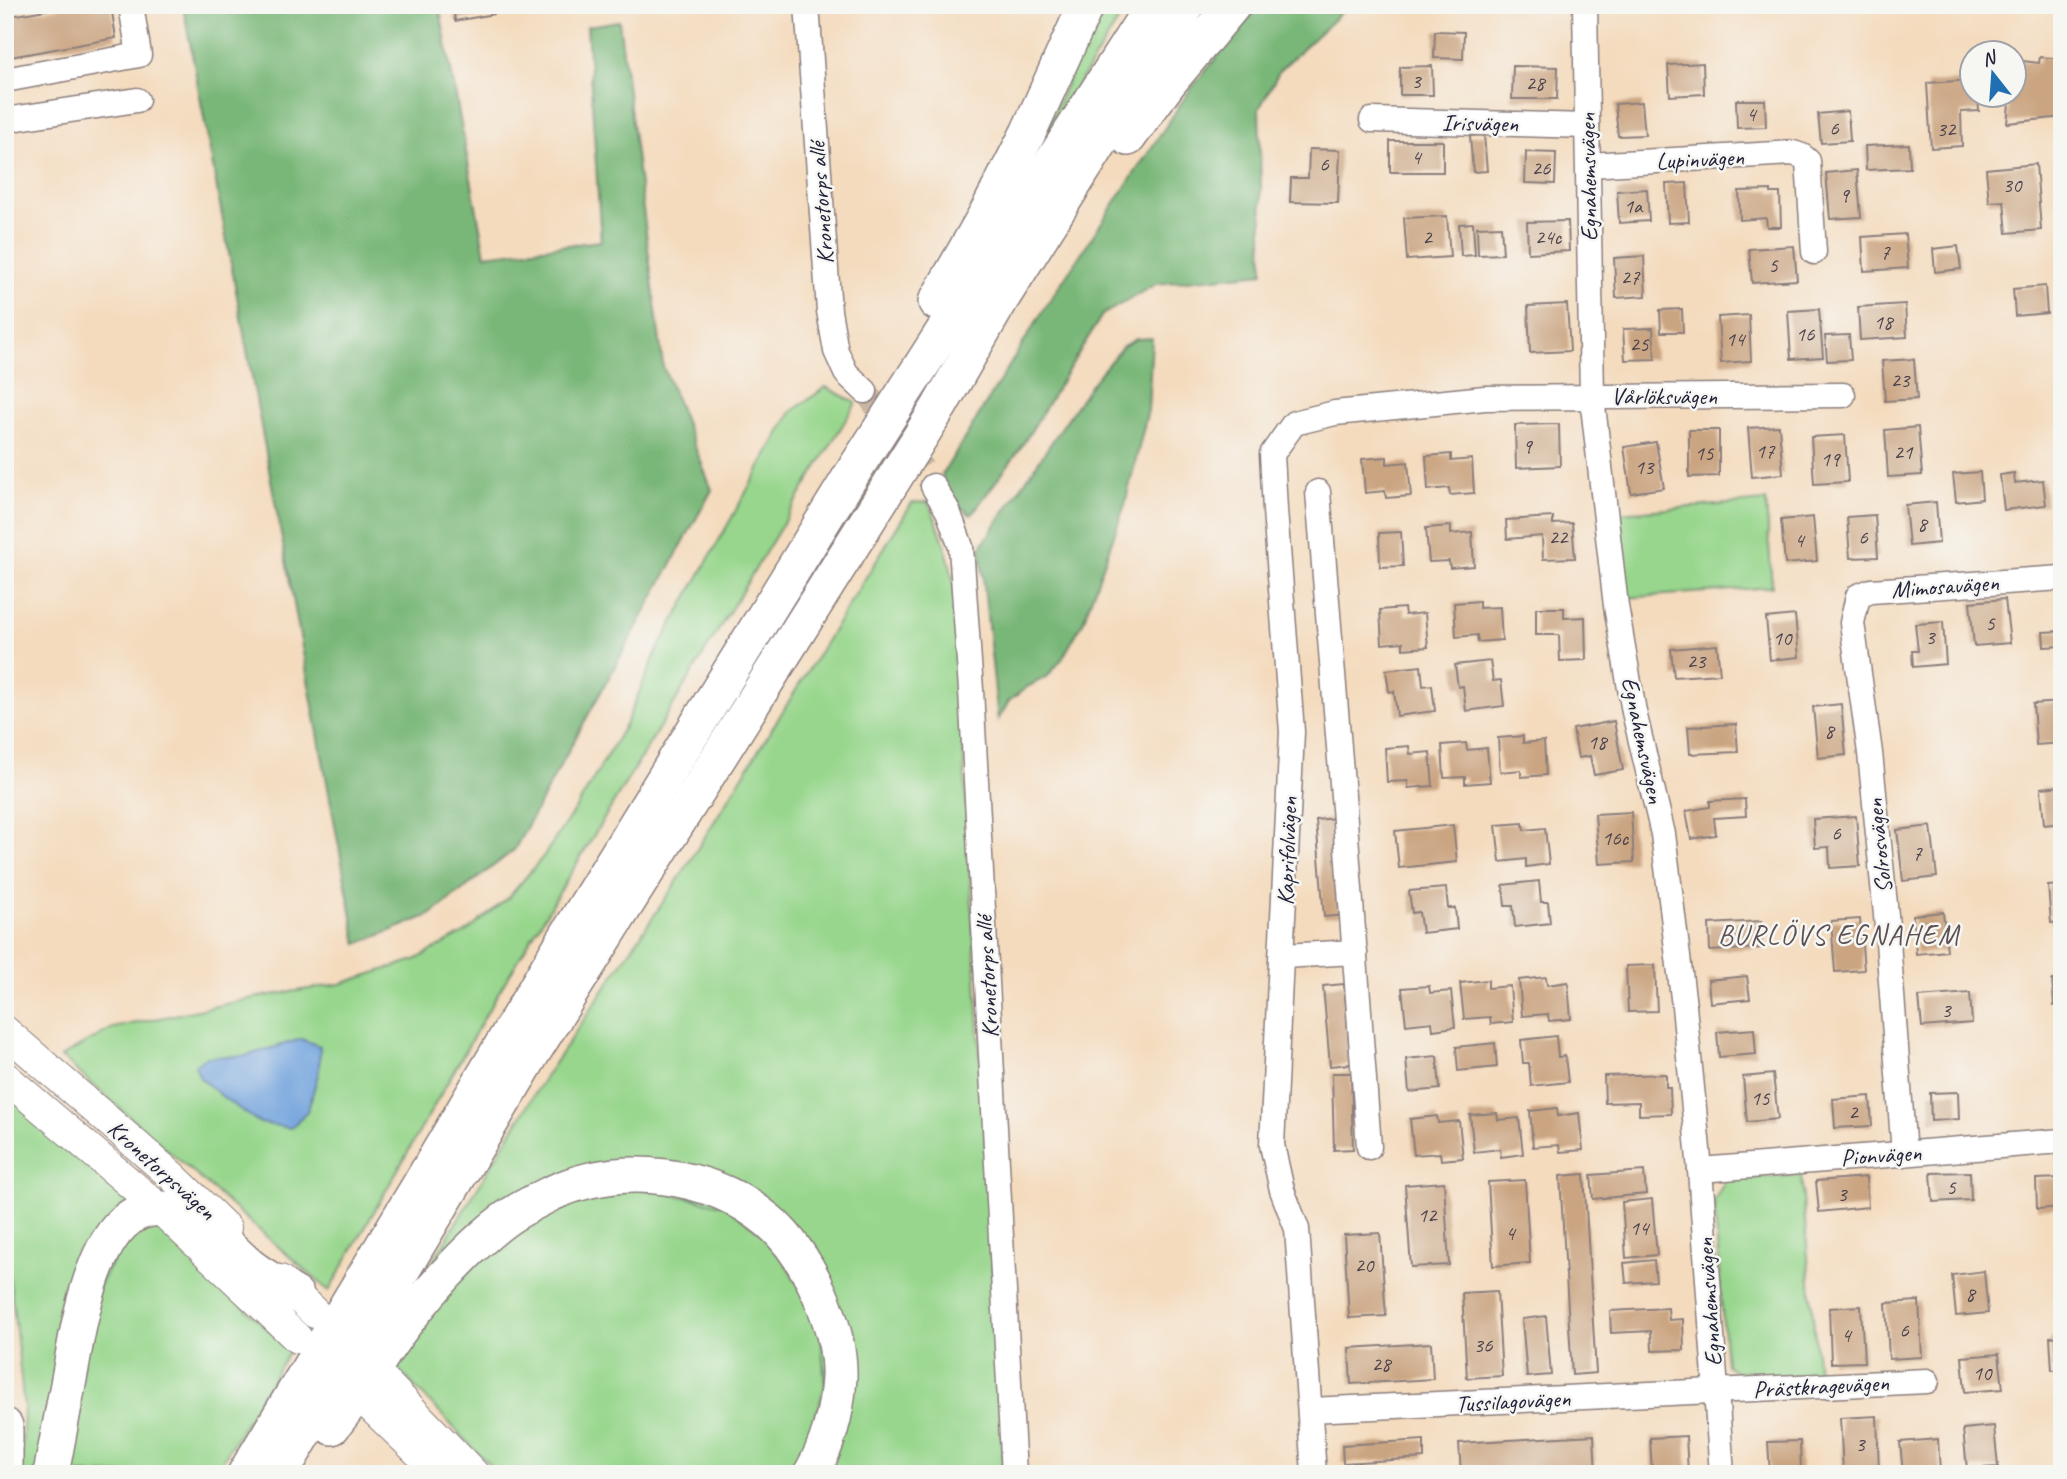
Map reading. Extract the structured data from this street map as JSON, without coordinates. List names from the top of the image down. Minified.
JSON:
{"streets":{"main road":["Kronetorpsvägen"],"street":["Irisvägen","Lupinvägen","Egnahemsvägen","Kronetorps allé","Vårlöksvägen","Mimosavägen","Solrosvägen","Kaprifolvägen","Pionvägen","Prästkragevägen","Tussilagovägen"]},"crossings":[["Irisvägen","Egnahemsvägen"],["Lupinvägen","Egnahemsvägen"],["Egnahemsvägen","Vårlöksvägen"],["Egnahemsvägen","Pionvägen"],["Egnahemsvägen","Prästkragevägen"],["Egnahemsvägen","Tussilagovägen"],["Vårlöksvägen","Kaprifolvägen"],["Mimosavägen","Solrosvägen"],["Solrosvägen","Pionvägen"],["Kaprifolvägen","Tussilagovägen"],["Prästkragevägen","Tussilagovägen"]],"districts":["BURLÖVS EGNAHEM"],"house_numbers":["3","28","4","6","32","4","6","26","30","9","1a","2","24c","7","5","27","18","16","14","25","23","9","17","21","15","19","13","8","22","6","4","5","3","10","23","8","18","6","16c","7","3","15","2","5","3","12","14","4","20","8","6","4","36","28","10","3"],"north":"top"}
